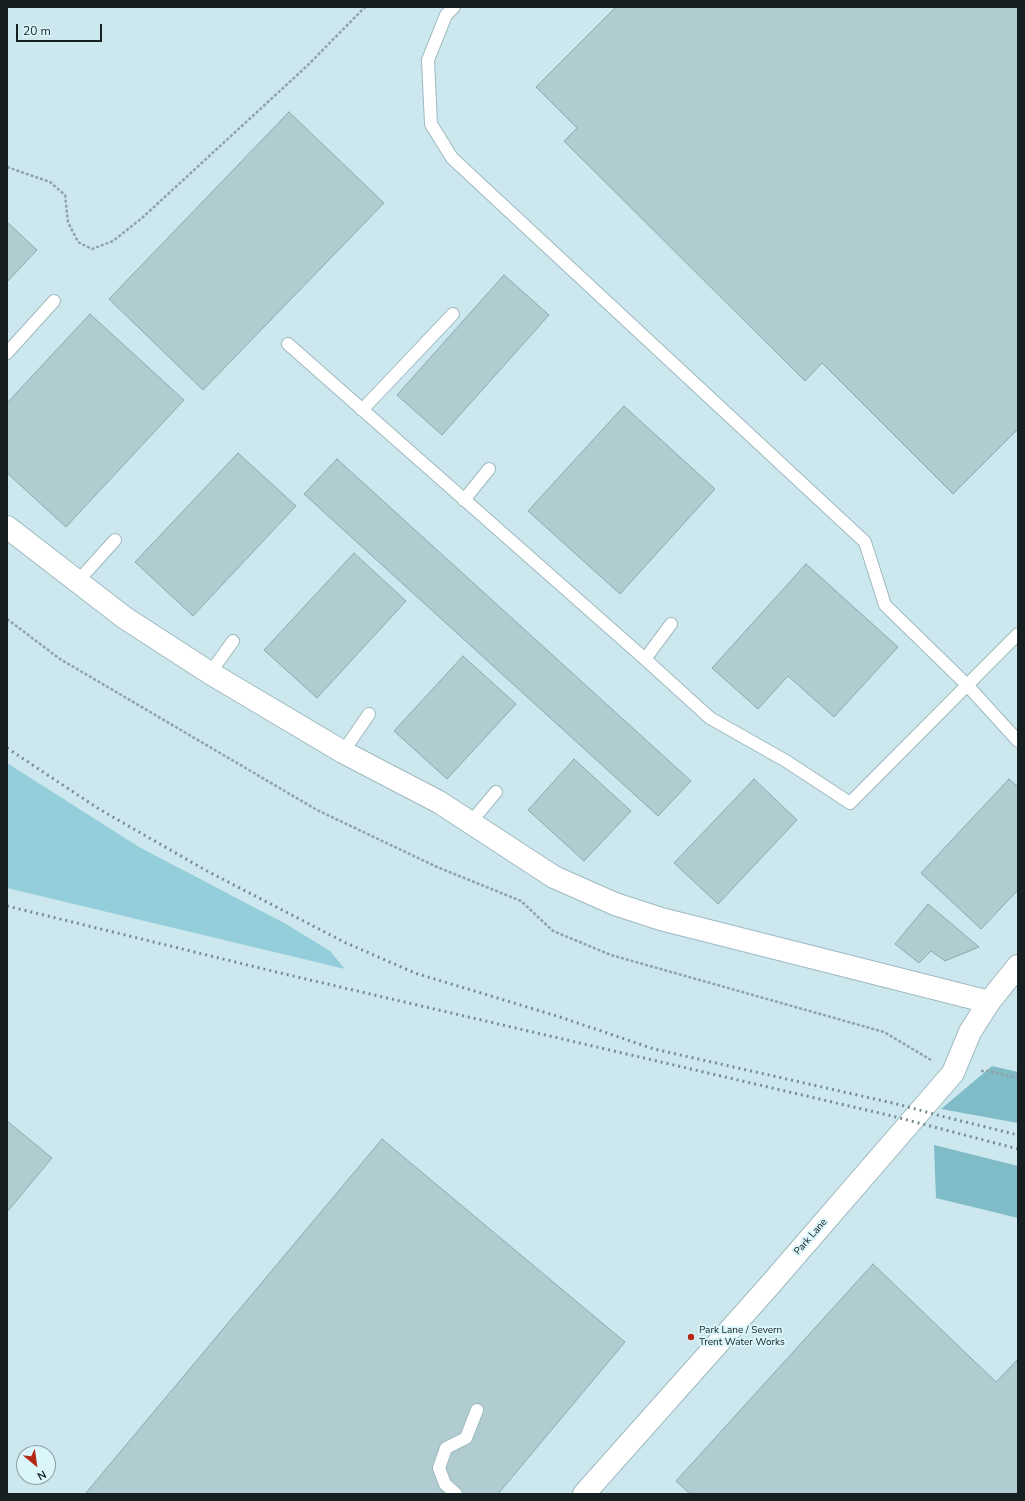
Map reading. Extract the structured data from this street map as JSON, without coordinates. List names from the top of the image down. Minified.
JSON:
{"streets":{"street":["Park Lane"]},"places":["Park Lane / Severn Trent Water Works"],"scale_bar":"20 m","north":"bottom right"}
